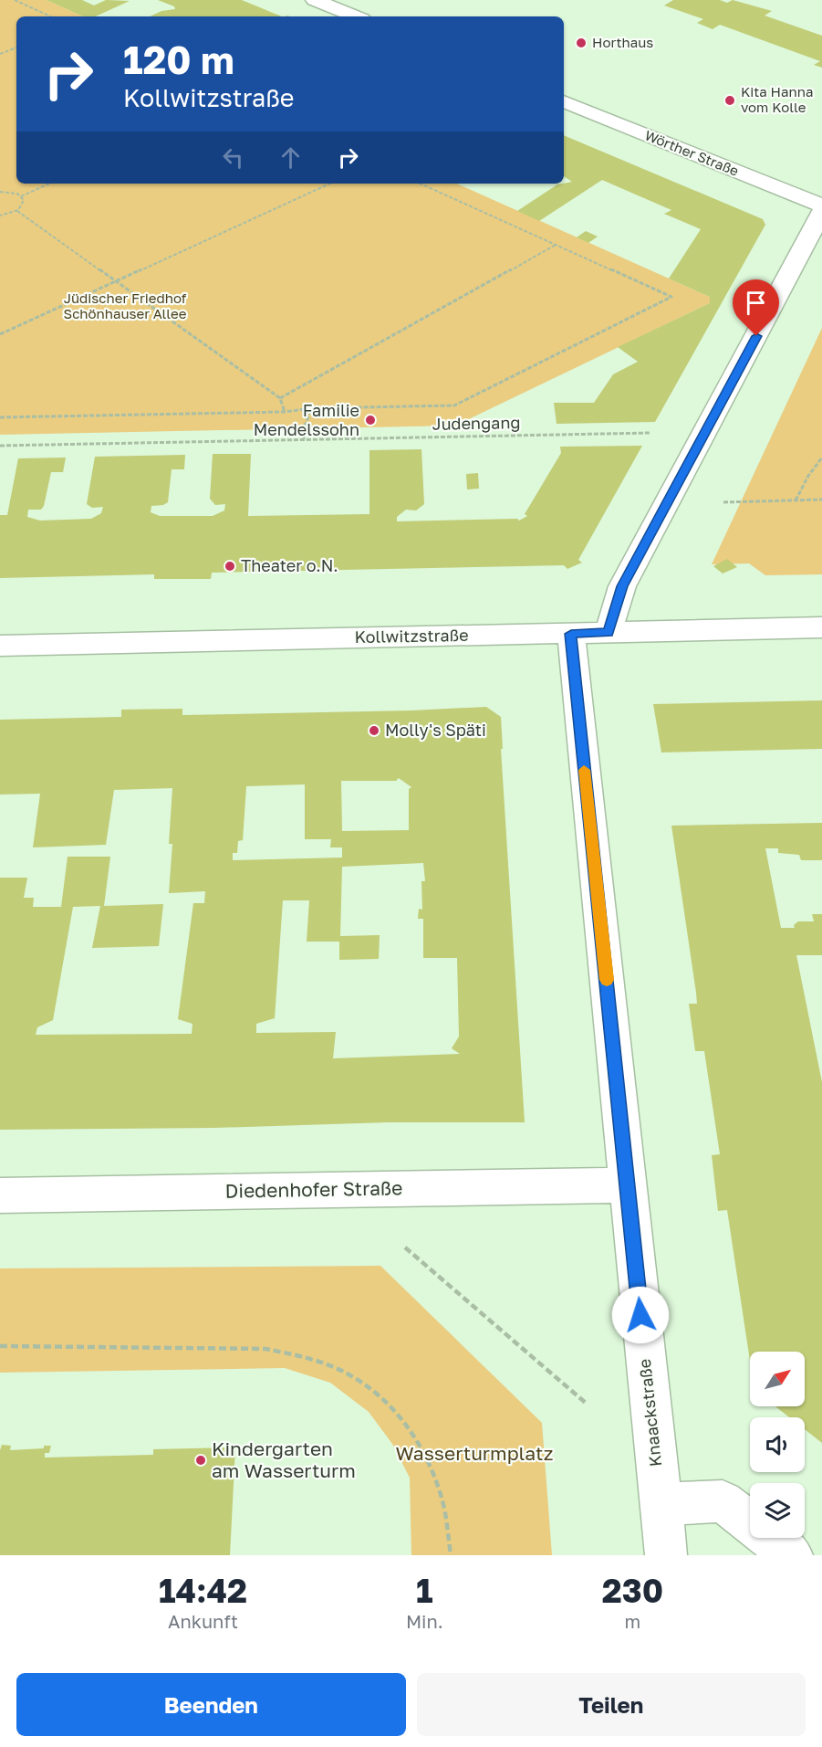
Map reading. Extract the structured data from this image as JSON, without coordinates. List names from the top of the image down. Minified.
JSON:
{"streets":{"street":["Wörther Straße","Kollwitzstraße","Diedenhofer Straße","Knaackstraße"],"path":["Judengang"]},"crossings":[["Kollwitzstraße","Knaackstraße"],["Diedenhofer Straße","Knaackstraße"]],"parks":["Jüdischer Friedhof Schönhauser Allee","Wasserturmplatz"],"places":["Horthaus","Kita Hanna vom Kolle","Familie Mendelssohn","Theater o.N.","Molly's Späti","Kindergarten am Wasserturm"],"north":"top right","page":{"turn":["120 m","Kollwitzstraße"],"eta":["14:42","Ankunft","1","Min.","230","m"],"buttons":["Beenden","Teilen"]}}
